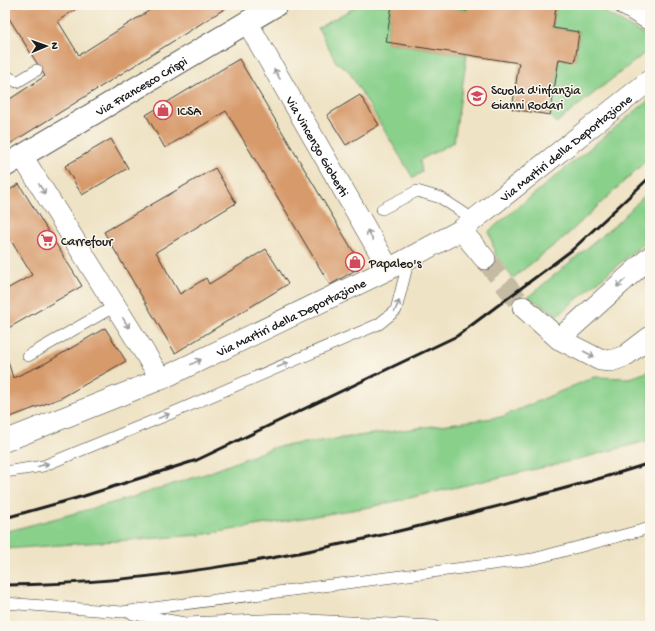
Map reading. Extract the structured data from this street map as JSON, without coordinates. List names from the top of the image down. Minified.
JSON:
{"streets":{"street":["Via Francesco Crispi","Via Vincenzo Gioberti","Via Martiri della Deportazione"]},"crossings":[["Via Francesco Crispi","Via Vincenzo Gioberti"],["Via Vincenzo Gioberti","Via Martiri della Deportazione"]],"one_way":["Via Vincenzo Gioberti"],"places":{"school or university":["Scuola d'infanzia Gianni Rodari"],"shop":["ICSA","Papaleo's"],"supermarket":["Carrefour"]},"north":"right"}
